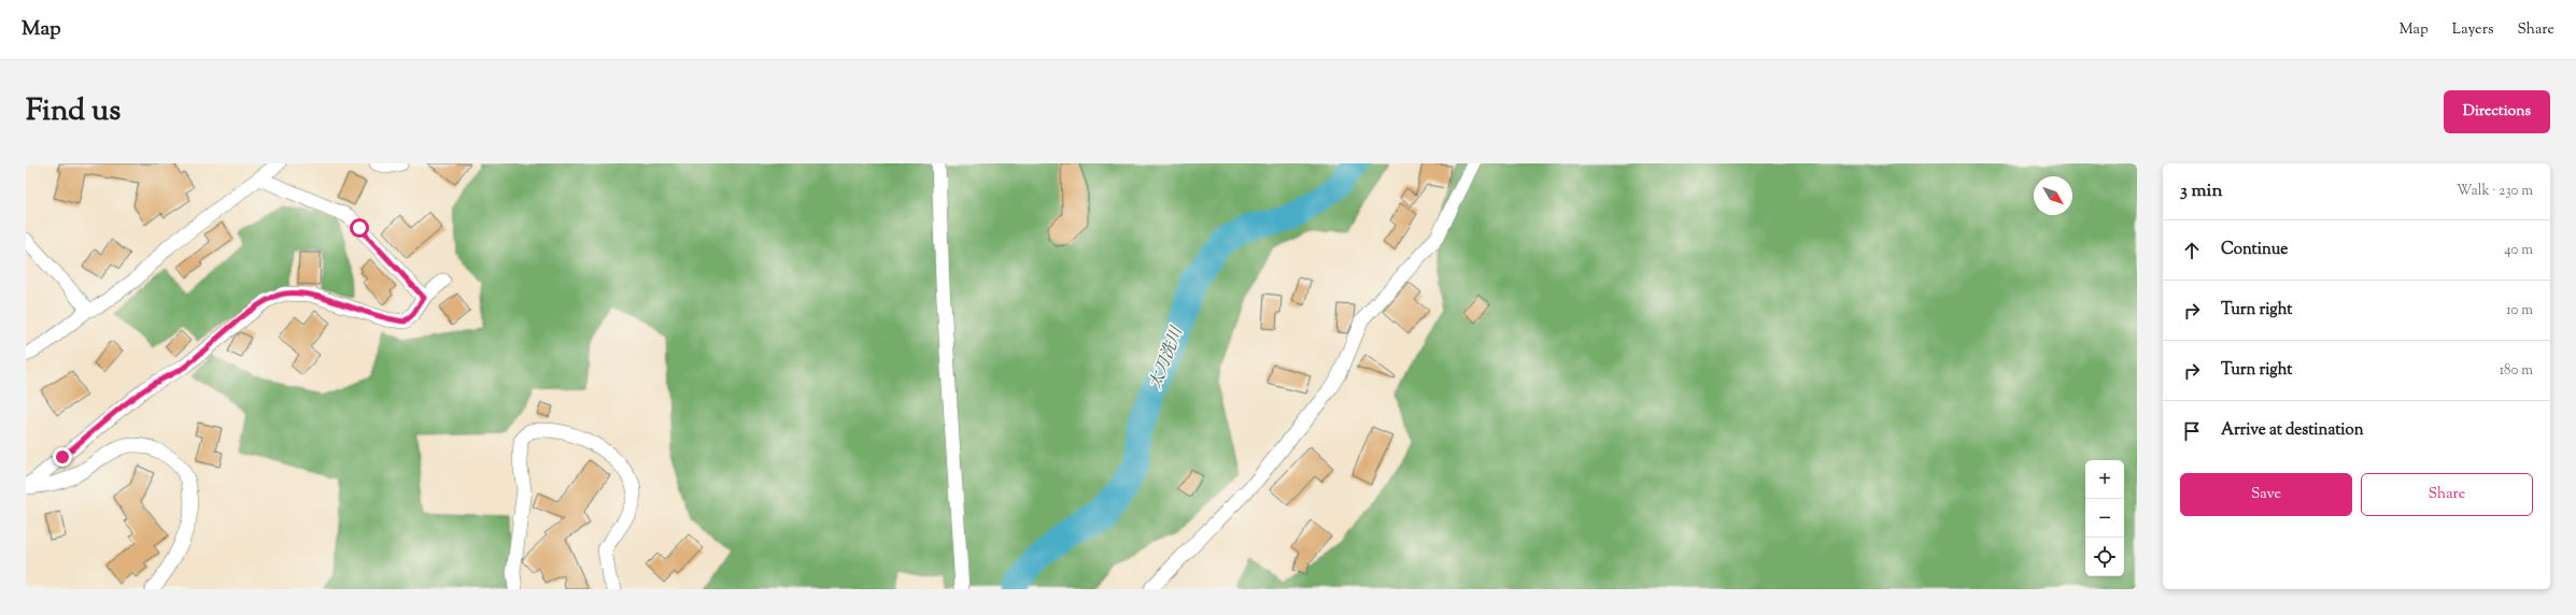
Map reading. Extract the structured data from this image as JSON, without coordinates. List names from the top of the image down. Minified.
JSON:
{"water":["太刀洗川"],"north":"bottom right","page":{"header":"Map","nav":["Map","Layers","Share"],"title":"Find us","buttons":["Directions",["Save","Share"]],"heading":["3 min","Walk · 230 m"],"list":[["Continue","40 m"],["Turn right","10 m"],["Turn right","180 m"],"Arrive at destination"],"map_buttons":["+","−"]}}
